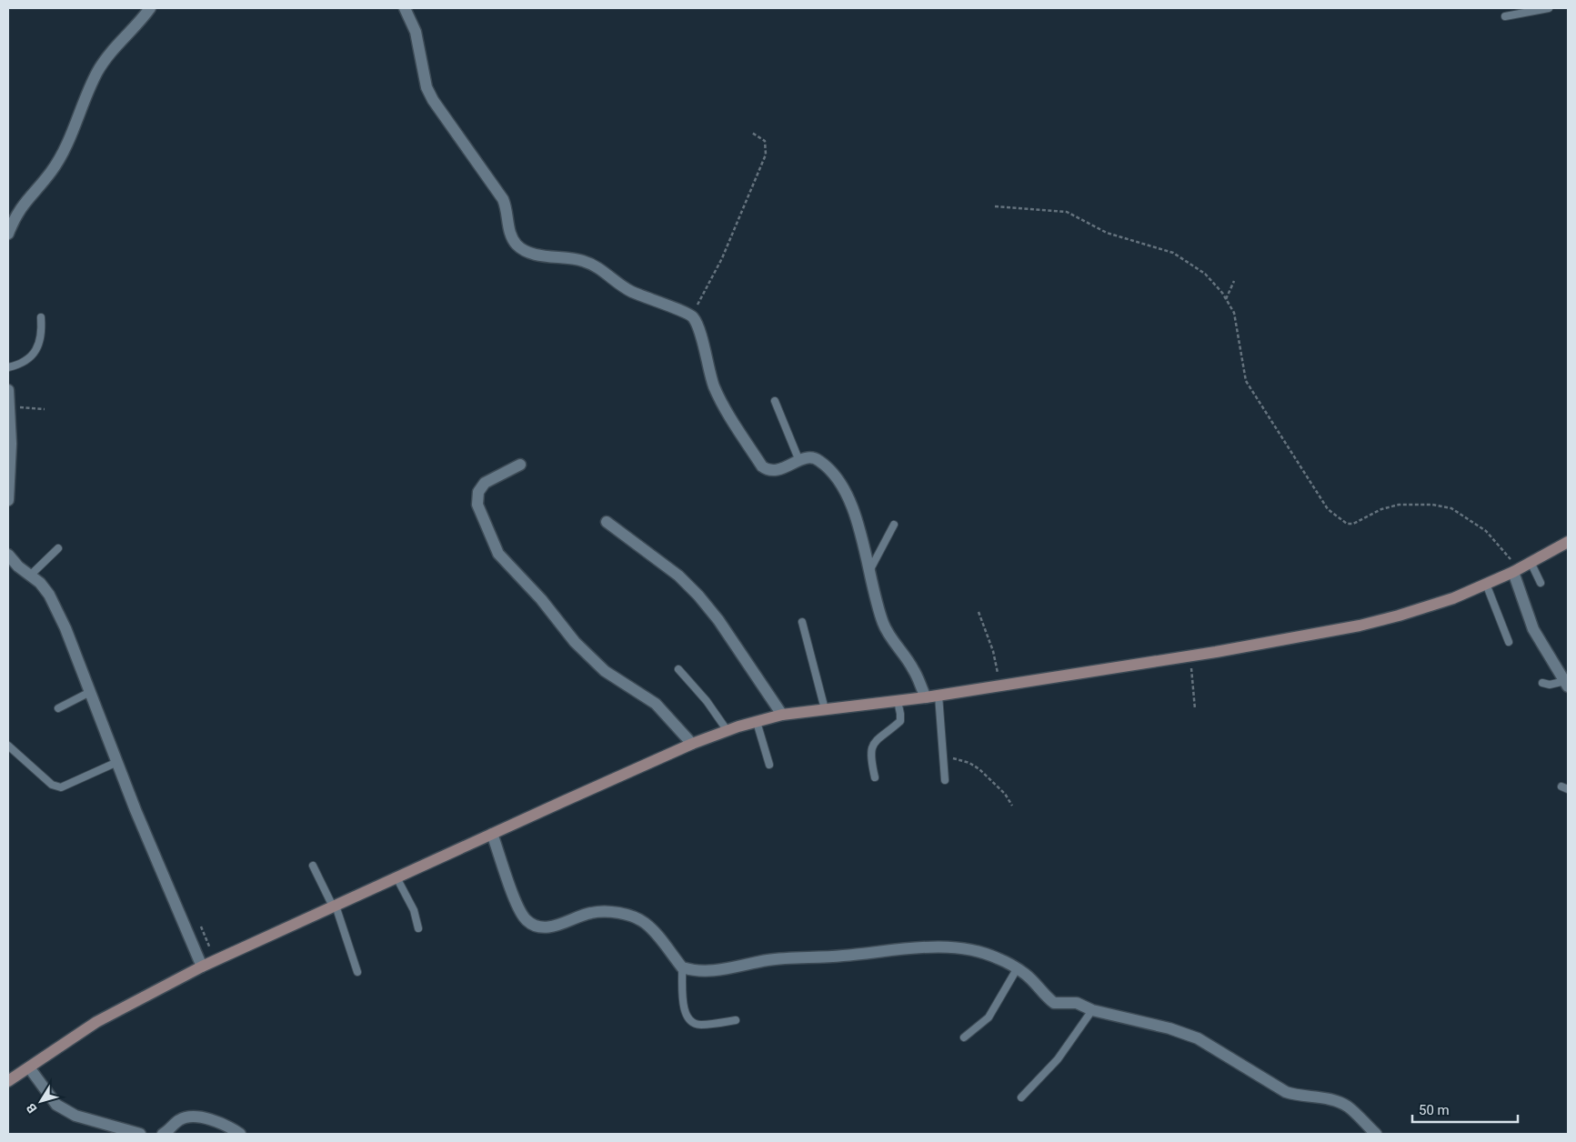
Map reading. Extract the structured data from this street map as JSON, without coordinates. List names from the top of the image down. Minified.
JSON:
{"scale_bar":"50 m","north":"bottom left"}
